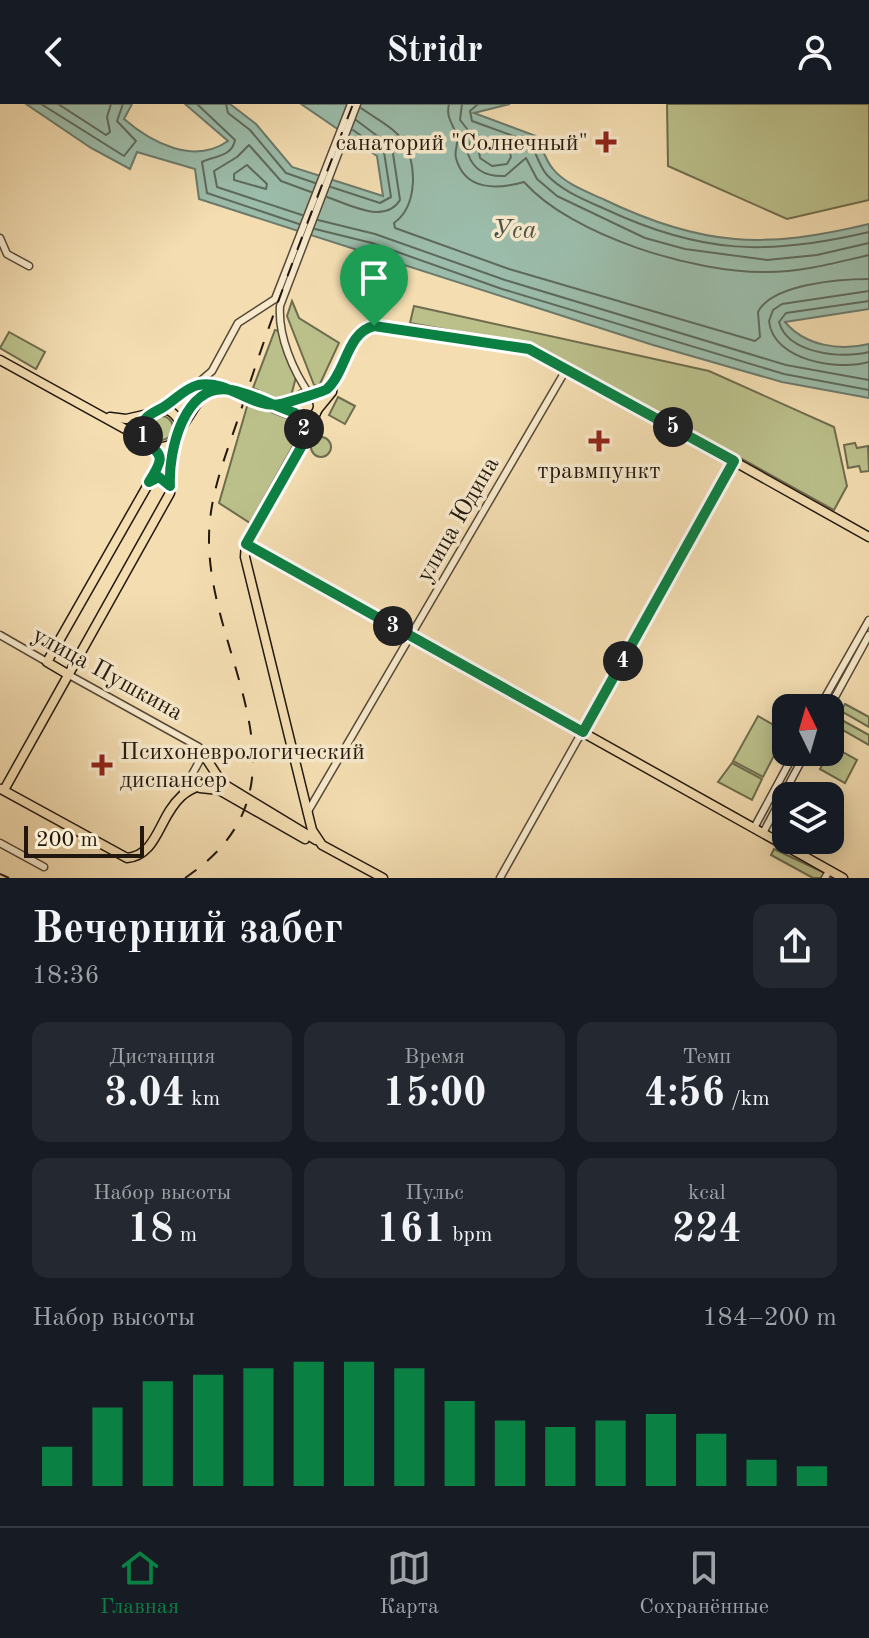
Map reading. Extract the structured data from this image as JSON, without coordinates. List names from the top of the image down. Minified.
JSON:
{"streets":{"main road":["улица Пушкина"],"street":["улица Юдина"]},"water":["Уса"],"places":{"health":["санаторий \"Солнечный\"","травмпункт","Психоневрологический диспансер"]},"scale_bar":"200 m","north":"top","page":{"header":"Stridr","pins":["5","2","1","3","4"],"scale":"200 m","heading":["Вечерний забег","18:36"],"stats":[["Дистанция","3.04 km"],["Время","15:00"],["Темп","4:56 /km"],["Набор высоты","18 m"],["Пульс","161 bpm"],["kcal","224"]],"chart":["Набор высоты","184–200 m"],"tabs":["Главная","Карта","Сохранённые"]}}
